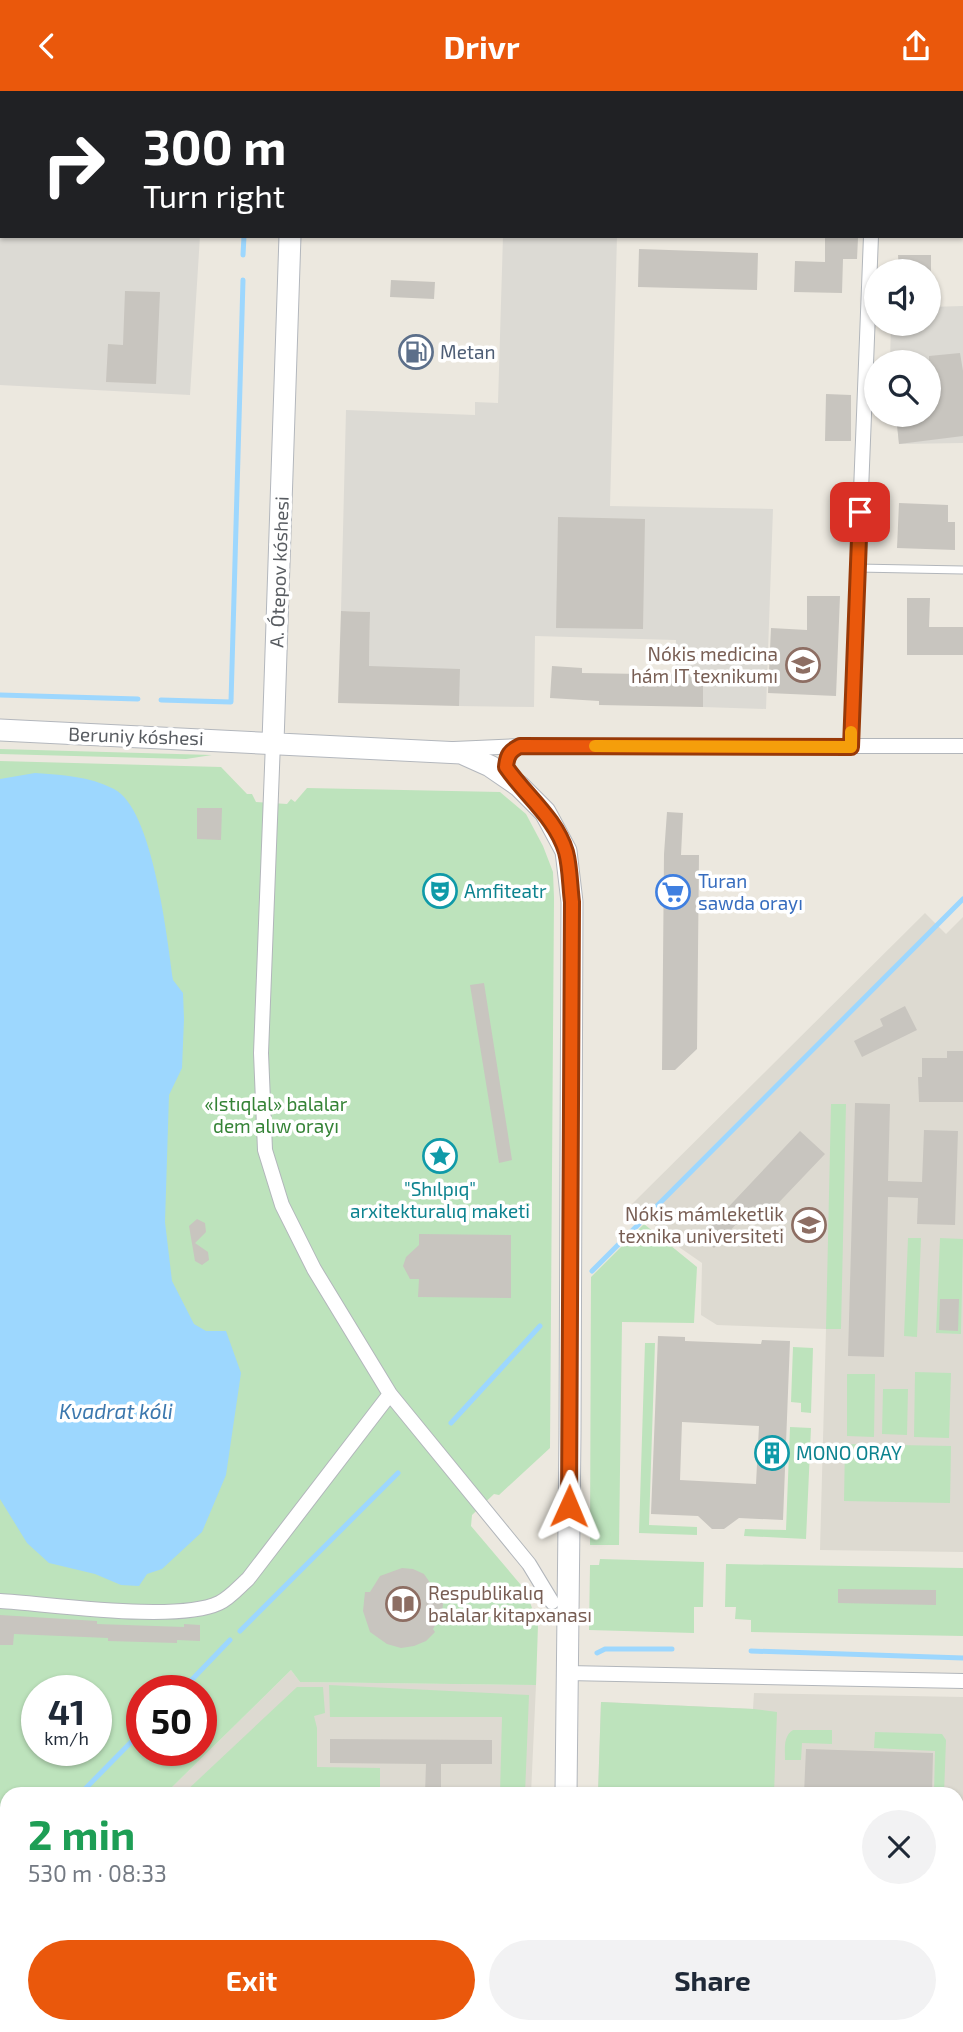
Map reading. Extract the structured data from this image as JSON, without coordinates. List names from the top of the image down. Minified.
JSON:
{"streets":{"main road":["A. Ótepov kóshesi","Beruniy kóshesi"]},"crossings":[["A. Ótepov kóshesi","Beruniy kóshesi"]],"water":["Kvadrat kóli"],"parks":["«Istıqlal» balalar dem alıw orayı"],"places":{"fuel station":["Metan"],"school or university":["Nókis medicina hám IT texnikumı","Nókis mámleketlik texnika universiteti"],"theatre":["Amfiteatr"],"supermarket":["Turan sawda orayı"],"place":["\"Shılpıq\" arxitekturalıq maketi"],"building":["MONO ORAY"],"library":["Respublikalıq balalar kitapxanası"]},"page":{"header":"Drivr","turn":["300 m","Turn right"],"speed":"41 km/h","limit":"50","heading":["2 min","530 m · 08:33"],"buttons":["Exit","Share"]}}
